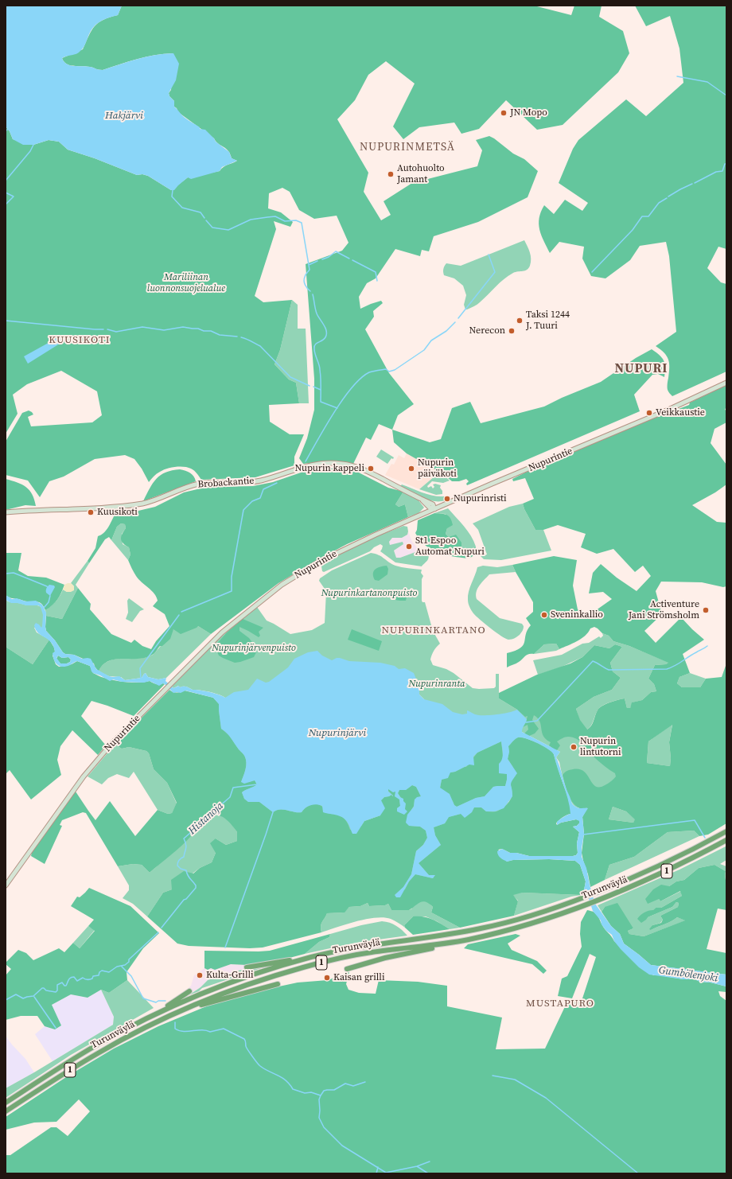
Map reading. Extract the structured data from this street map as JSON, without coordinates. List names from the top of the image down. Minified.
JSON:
{"streets":{"highway":["1","Turunväylä"],"main road":["Nupurintie","Brobackantie"]},"crossings":[["Nupurintie","Brobackantie"]],"districts":["NUPURINMETSÄ","KUUSIKOTI","NUPURI","NUPURINKARTANO","MUSTAPURO"],"water":["Hakjärvi","Nupurinjärvi","Histanoja","Gumbölenjoki"],"parks":["Mariliinan luonnonsuojelualue","Nupurinkartanonpuisto","Nupurinjärvenpuisto","Nupurinranta"],"places":["JN Mopo","Autohuolto Jamant","Taksi 1244 J. Tuuri","Nerecon","Veikkaustie","Nupurin kappeli","Nupurin päiväkoti","Nupurinristi","Kuusikoti","St1 Espoo Automat Nupuri","Activenture Jani Strömsholm","Sveninkallio","Nupurin lintutorni","Kulta-Grilli","Kaisan grilli"]}
